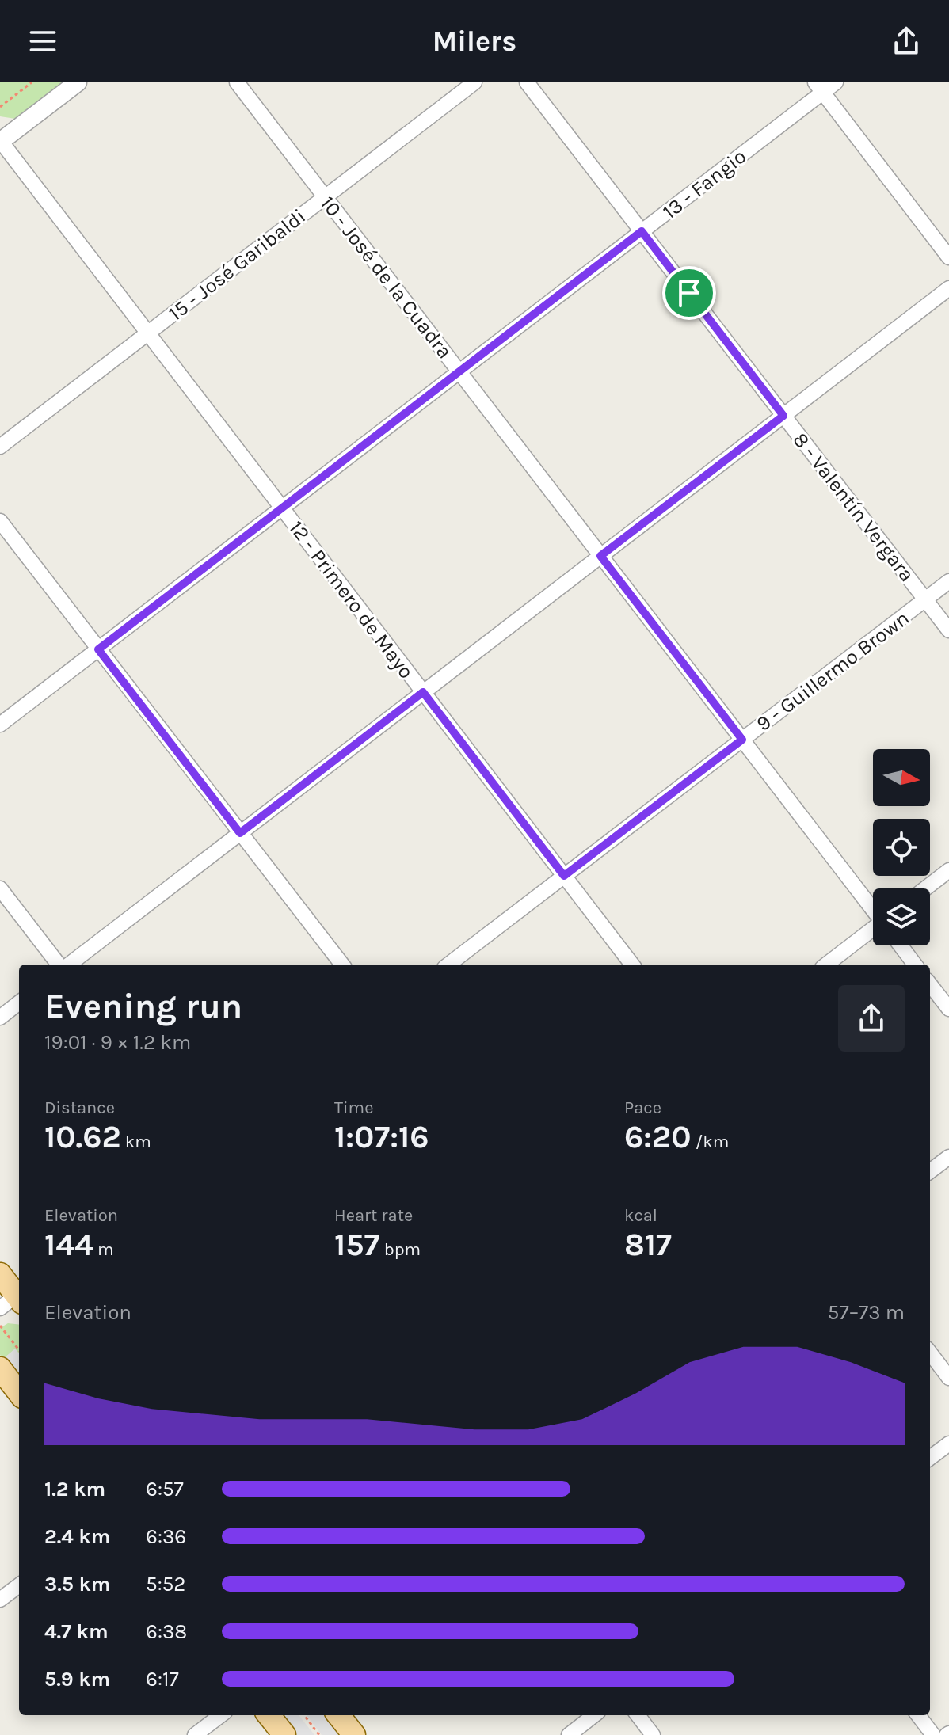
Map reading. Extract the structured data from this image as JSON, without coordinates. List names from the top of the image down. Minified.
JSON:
{"streets":{"street":["13 - Fangio","15 - José Garibaldi","10 - José de la Cuadra","8 - Valentín Vergara","12 - Primero de Mayo","9 - Guillermo Brown"]},"crossings":[["13 - Fangio","10 - José de la Cuadra"],["13 - Fangio","8 - Valentín Vergara"],["13 - Fangio","12 - Primero de Mayo"],["15 - José Garibaldi","10 - José de la Cuadra"],["15 - José Garibaldi","12 - Primero de Mayo"],["10 - José de la Cuadra","9 - Guillermo Brown"],["8 - Valentín Vergara","9 - Guillermo Brown"],["12 - Primero de Mayo","9 - Guillermo Brown"]],"north":"right","page":{"header":"Milers","heading":["Evening run","19:01 · 9 × 1.2 km"],"stats":[["Distance","10.62 km"],["Time","1:07:16"],["Pace","6:20 /km"],["Elevation","144 m"],["Heart rate","157 bpm"],["kcal","817"]],"chart":["Elevation","57–73 m"],"list":[{"name":"1.2 km","note":"6:57"},{"name":"2.4 km","note":"6:36"},{"name":"3.5 km","note":"5:52"},{"name":"4.7 km","note":"6:38"},{"name":"5.9 km","note":"6:17"}]}}
